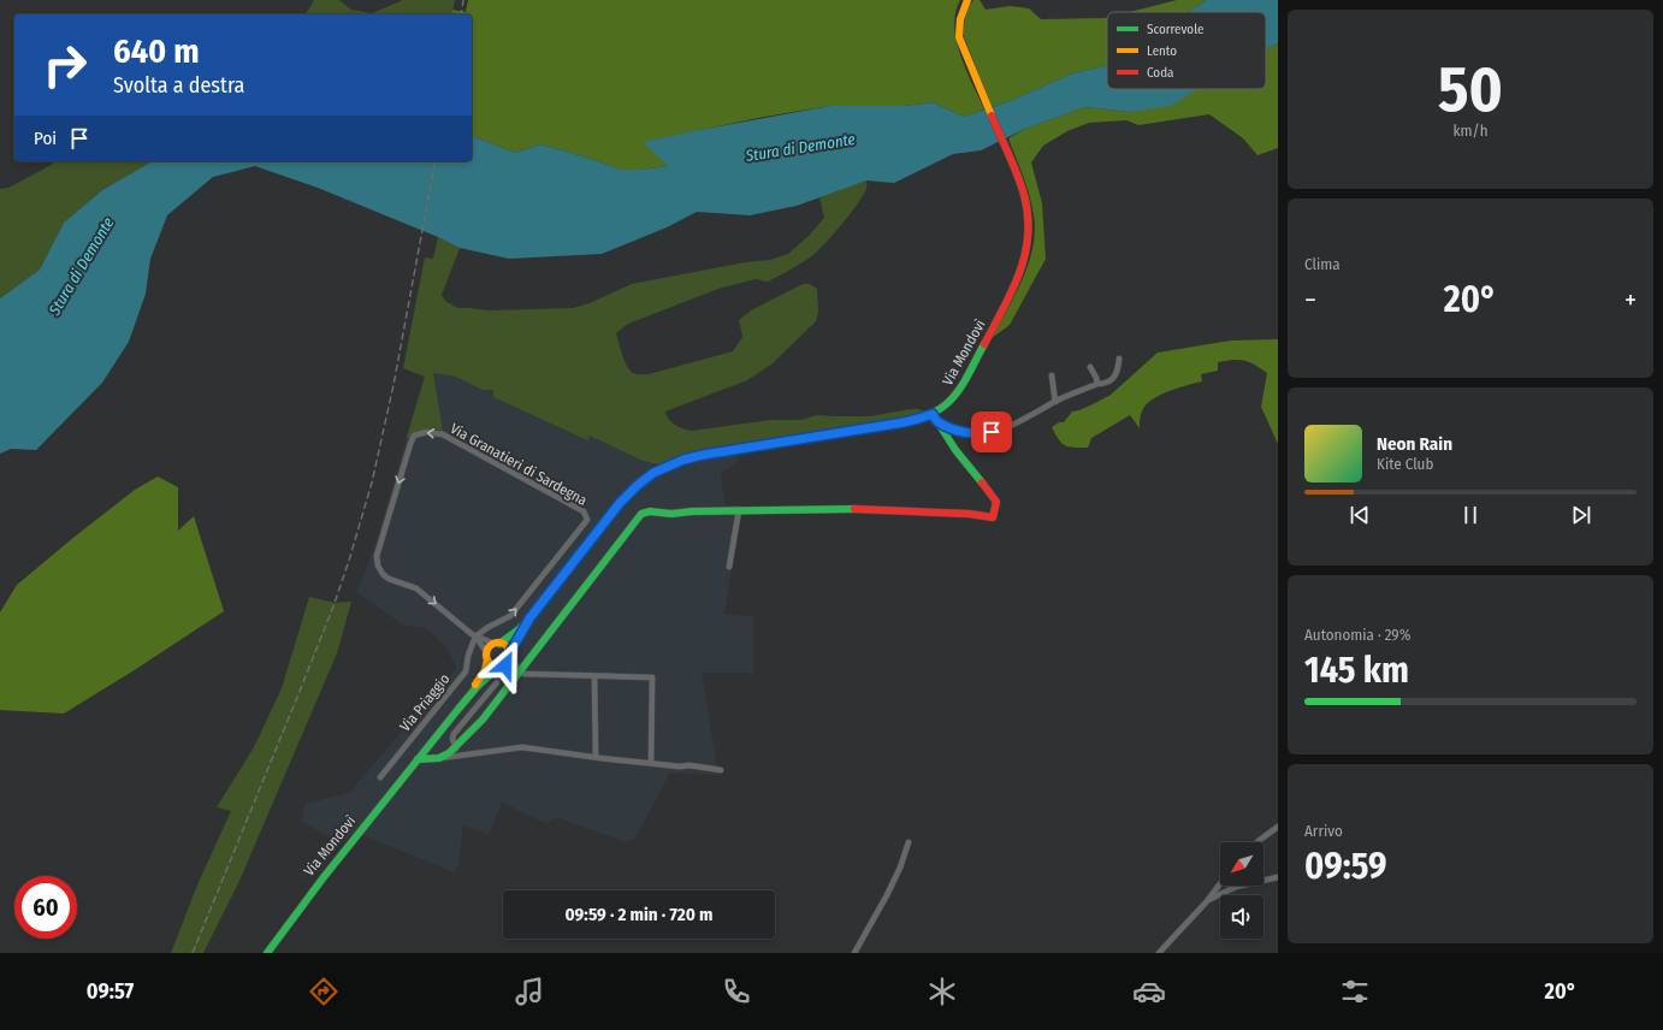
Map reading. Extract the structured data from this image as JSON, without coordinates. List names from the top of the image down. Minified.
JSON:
{"streets":{"main road":["Via Mondovì"],"street":["Via Granatieri di Sardegna","Via Priaggio"]},"crossings":[["Via Mondovì","Via Granatieri di Sardegna"],["Via Granatieri di Sardegna","Via Priaggio"]],"water":["Stura di Demonte"],"legend":["Scorrevole","Lento","Coda"],"north":"bottom left","page":{"tile":[["50","km/h"],"Clima",["Autonomia · 29%","145 km"],["Arrivo","09:59"]],"turn":["640 m","Svolta a destra"],"then":"Poi","heat":["−","20°","+"],"song":["Neon Rain","Kite Club"],"limit":"60","trip":"09:59 · 2 min · 720 m","tabs":["09:57","20°"]}}
